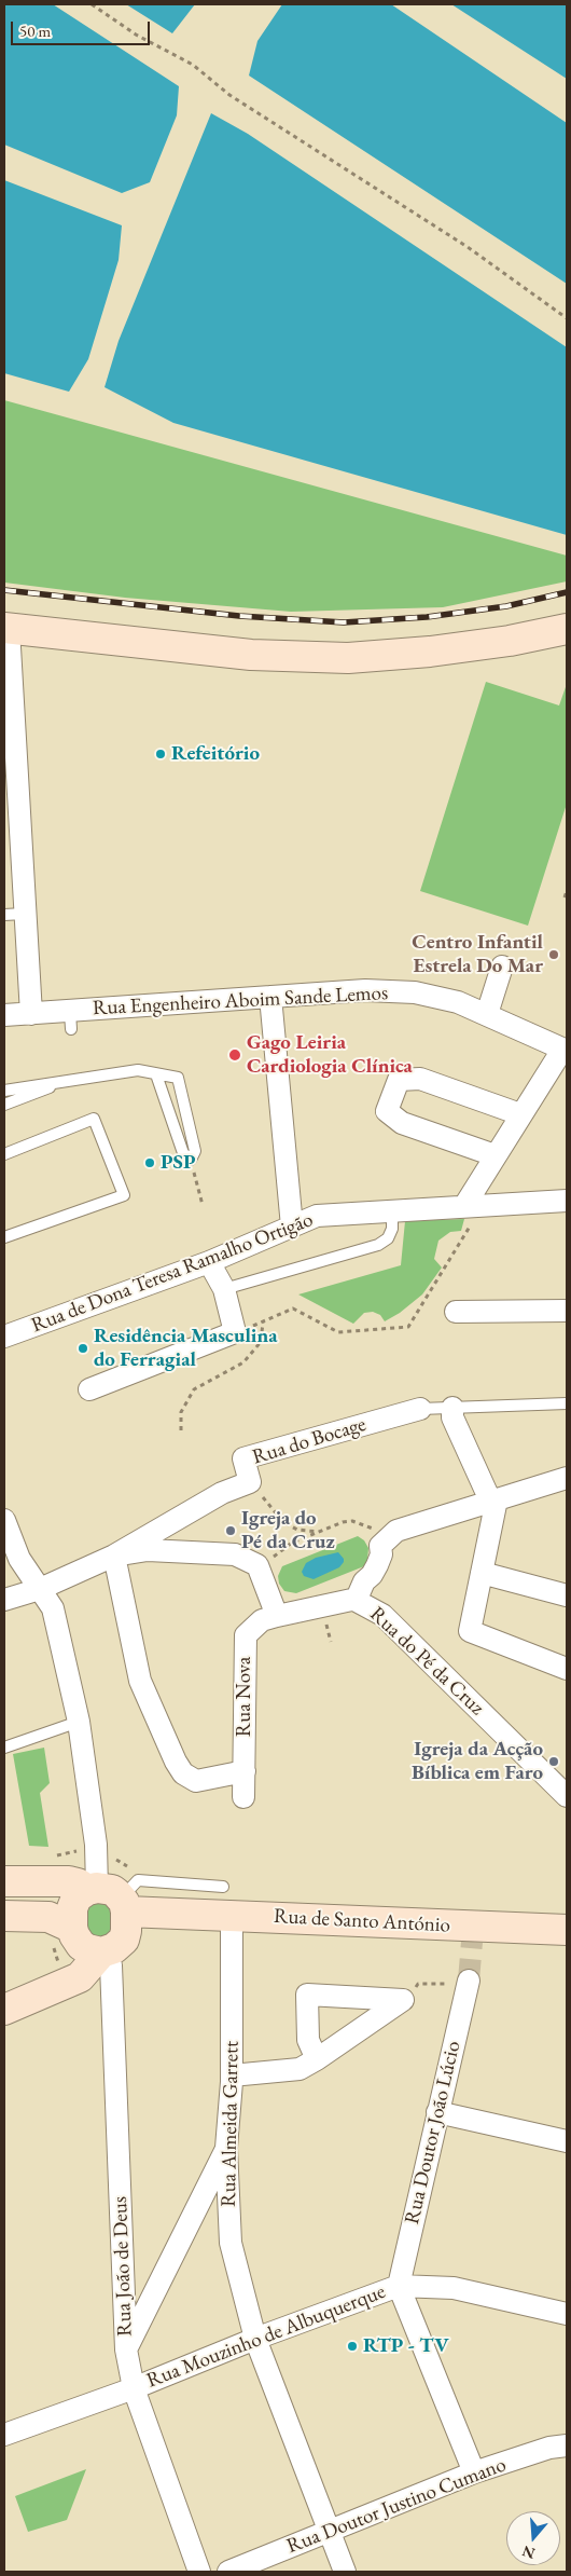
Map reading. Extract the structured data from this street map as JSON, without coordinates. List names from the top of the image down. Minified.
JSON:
{"streets":{"street":["Rua Engenheiro Aboim Sande Lemos","Rua de Dona Teresa Ramalho Ortigão","Rua do Bocage","Rua do Pé da Cruz","Rua Nova","Rua de Santo António","Rua Almeida Garrett","Rua Doutor João Lúcio","Rua João de Deus","Rua Mouzinho de Albuquerque","Rua Doutor Justino Cumano"]},"crossings":[["Rua do Pé da Cruz","Rua Nova"],["Rua de Santo António","Rua Almeida Garrett"],["Rua Almeida Garrett","Rua Mouzinho de Albuquerque"],["Rua Almeida Garrett","Rua Doutor Justino Cumano"],["Rua Doutor João Lúcio","Rua Mouzinho de Albuquerque"],["Rua João de Deus","Rua Mouzinho de Albuquerque"]],"places":["Refeitório","Centro Infantil Estrela Do Mar","Gago Leiria Cardiologia Clínica","PSP","Residência Masculina do Ferragial","Igreja do Pé da Cruz","Igreja da Acção Bíblica em Faro","RTP - TV"],"scale_bar":"50 m","north":"bottom"}
